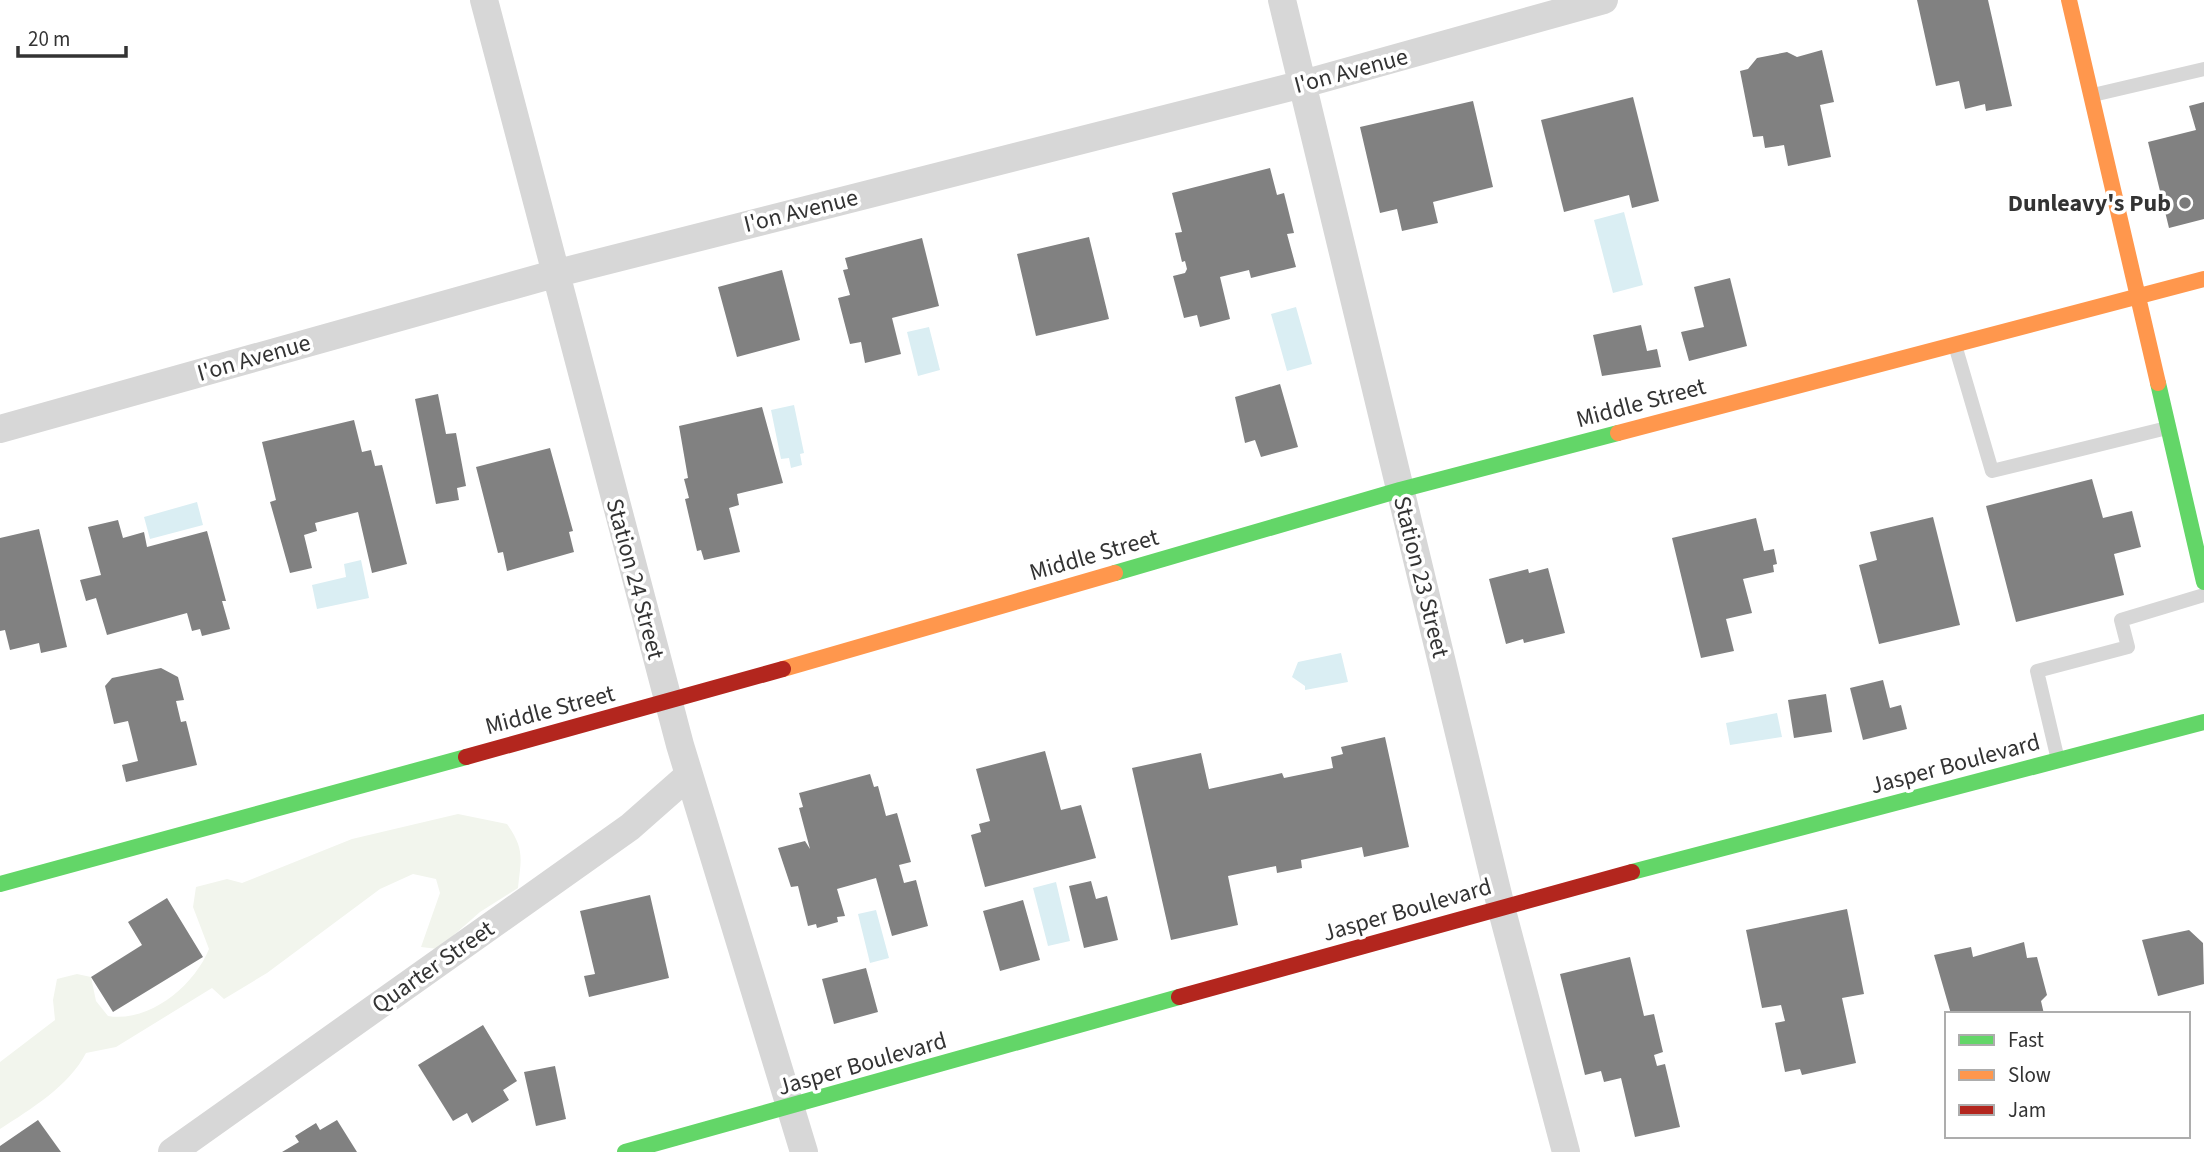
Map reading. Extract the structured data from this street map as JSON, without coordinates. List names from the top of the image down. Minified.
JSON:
{"streets":{"street":["I'on Avenue","Middle Street","Station 23 Street","Station 24 Street","Jasper Boulevard","Quarter Street"]},"crossings":[["I'on Avenue","Station 23 Street"],["I'on Avenue","Station 24 Street"],["Middle Street","Station 23 Street"],["Middle Street","Station 24 Street"],["Station 23 Street","Jasper Boulevard"],["Station 24 Street","Jasper Boulevard"],["Station 24 Street","Quarter Street"]],"places":["Dunleavy's Pub"],"legend":["Fast","Slow","Jam"],"scale_bar":"20 m"}
